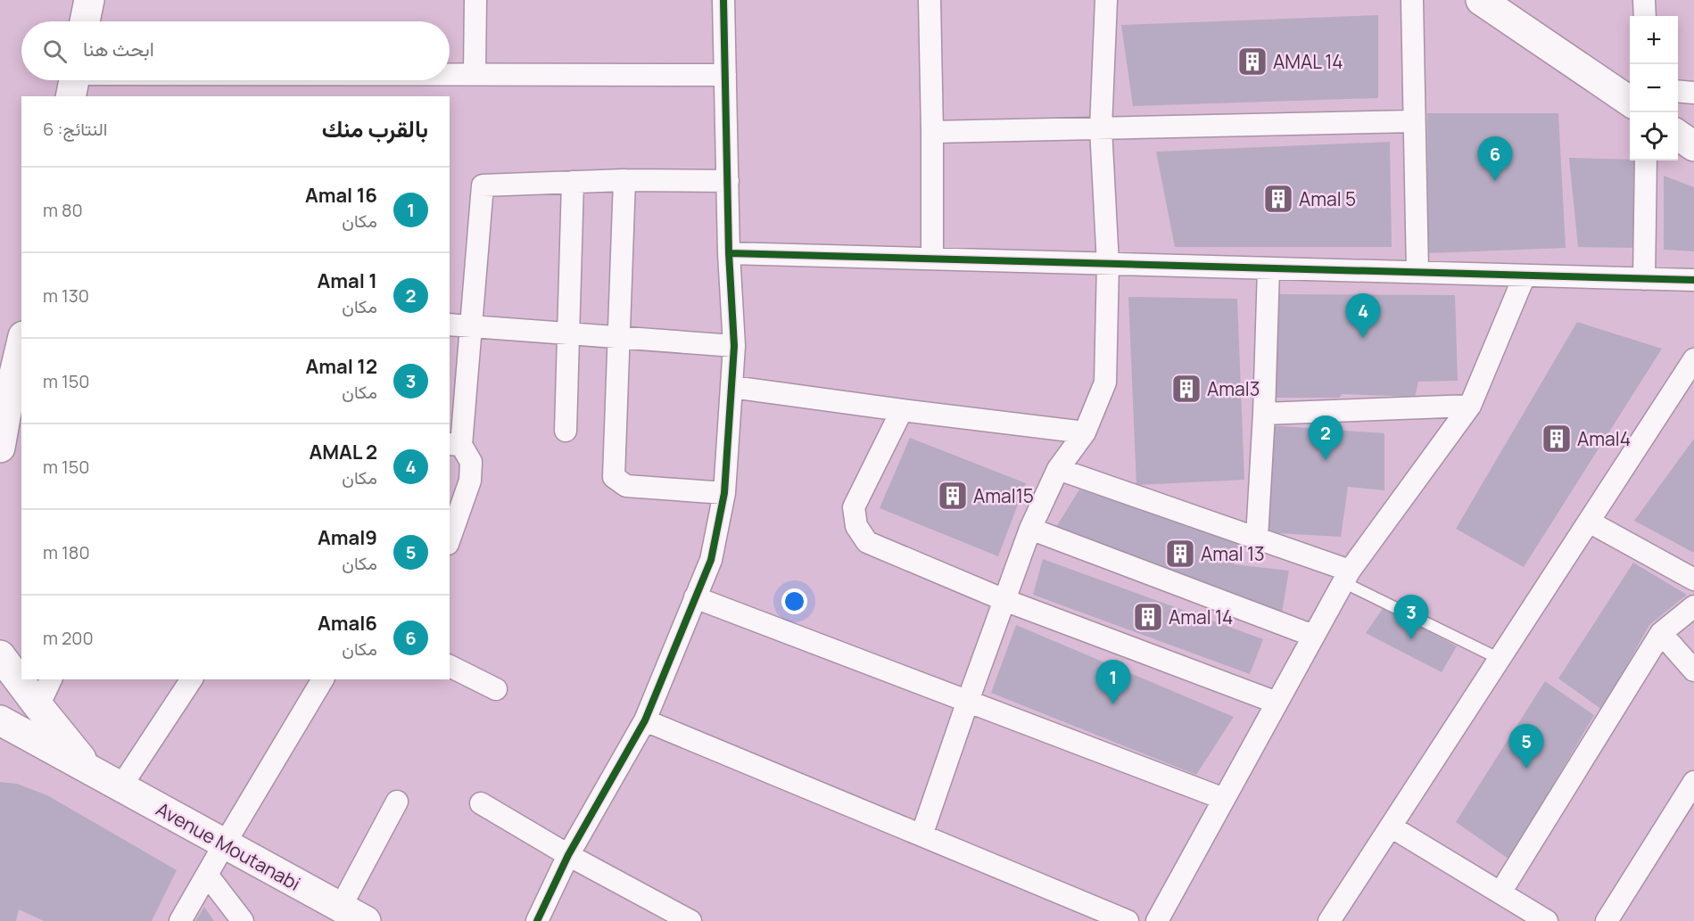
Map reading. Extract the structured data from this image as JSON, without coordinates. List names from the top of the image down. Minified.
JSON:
{"streets":{"street":["Avenue Moutanabi"]},"places":{"building":["AMAL 14","Amal 5","Amal3","Amal4","Amal15","Amal 13","Amal 14"]},"page":{"map_buttons":["+","−"],"search":"ابحث هنا","heading":["بالقرب منك","النتائج: 6"],"pins":["6","4","2","3","1","5"],"list":[{"mark":"1","name":"Amal 16","note":"مكان","value":"80 m"},{"mark":"2","name":"Amal 1","note":"مكان","value":"130 m"},{"mark":"3","name":"Amal 12","note":"مكان","value":"150 m"},{"mark":"4","name":"AMAL 2","note":"مكان","value":"150 m"},{"mark":"5","name":"Amal9","note":"مكان","value":"180 m"},{"mark":"6","name":"Amal6","note":"مكان","value":"200 m"}]}}
